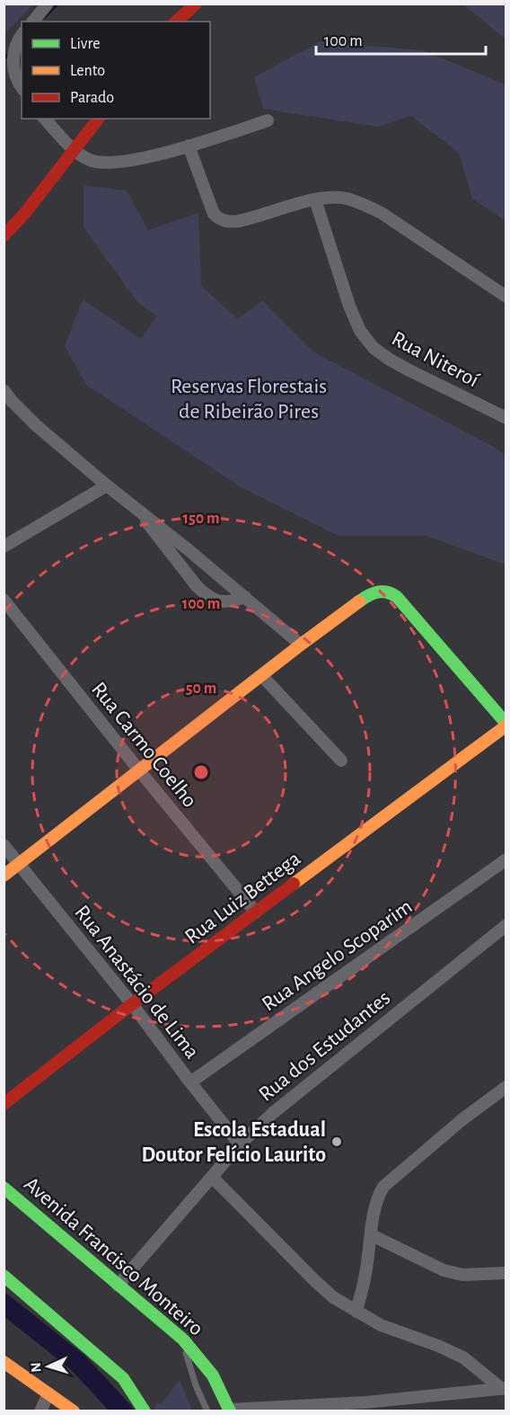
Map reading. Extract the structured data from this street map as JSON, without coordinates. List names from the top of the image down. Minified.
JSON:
{"streets":{"street":["Rua Niteroí","Rua Carmo Coelho","Rua Luiz Bettega","Rua Angelo Scoparim","Rua Anastácio de Lima","Rua dos Estudantes","Avenida Francisco Monteiro"]},"crossings":[["Rua Carmo Coelho","Rua Luiz Bettega"],["Rua Luiz Bettega","Rua Anastácio de Lima"],["Rua Angelo Scoparim","Rua Anastácio de Lima"],["Rua Anastácio de Lima","Rua dos Estudantes"],["Rua dos Estudantes","Avenida Francisco Monteiro"]],"parks":["Reservas Florestais de Ribeirão Pires"],"places":["Escola Estadual Doutor Felício Laurito"],"legend":["Livre","Lento","Parado"],"scale_bar":"100 m","north":"left","rings":["150 m","100 m","50 m"]}
